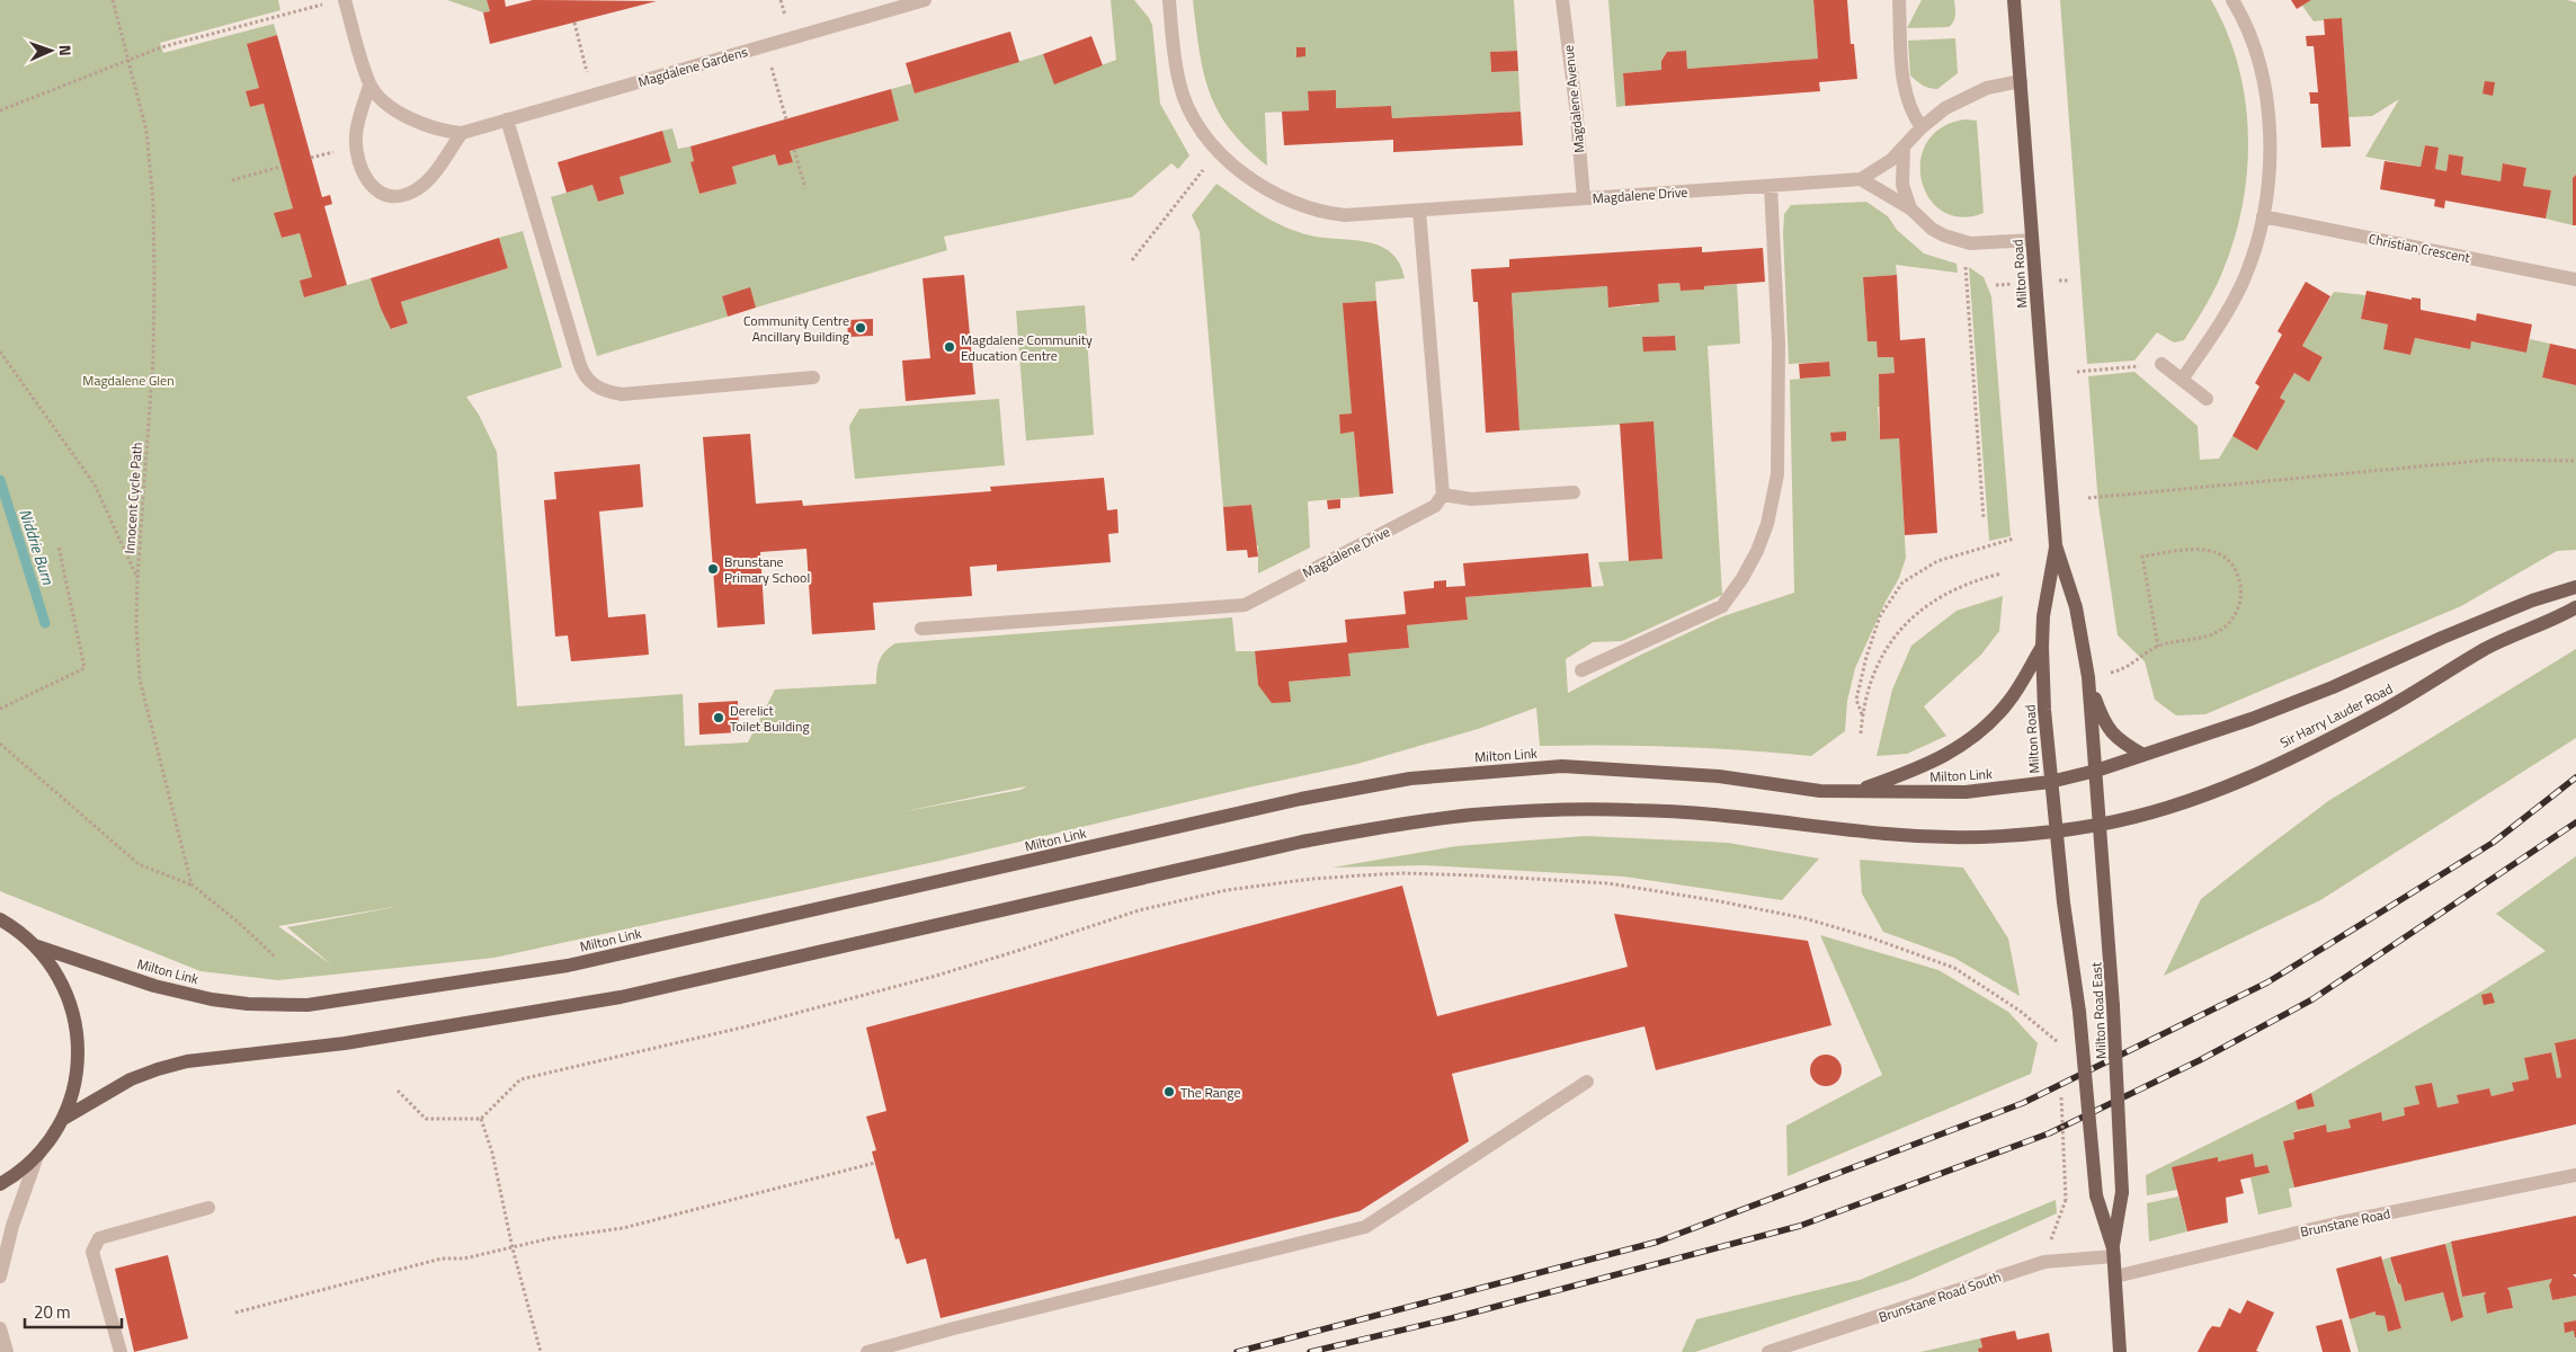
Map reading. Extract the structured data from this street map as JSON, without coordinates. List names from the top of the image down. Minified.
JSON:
{"streets":{"main road":["Milton Road","Sir Harry Lauder Road","Milton Link","Milton Road East"],"street":["Magdalene Gardens","Magdalene Avenue","Magdalene Drive","Christian Crescent","Brunstane Road","Brunstane Road South"],"path":["Innocent Cycle Path"]},"crossings":[["Magdalene Avenue","Magdalene Drive"],["Magdalene Drive","Milton Road"],["Milton Road","Sir Harry Lauder Road"],["Milton Road","Milton Link"],["Milton Road","Milton Road East"],["Sir Harry Lauder Road","Milton Link"],["Sir Harry Lauder Road","Milton Road East"],["Milton Link","Milton Road East"],["Milton Road East","Brunstane Road"],["Milton Road East","Brunstane Road South"]],"water":["Niddrie Burn"],"parks":["Magdalene Glen"],"places":["Community Centre Ancillary Building","Magdalene Community Education Centre","Brunstane Primary School","Derelict Toilet Building","The Range"],"scale_bar":"20 m","north":"right"}
